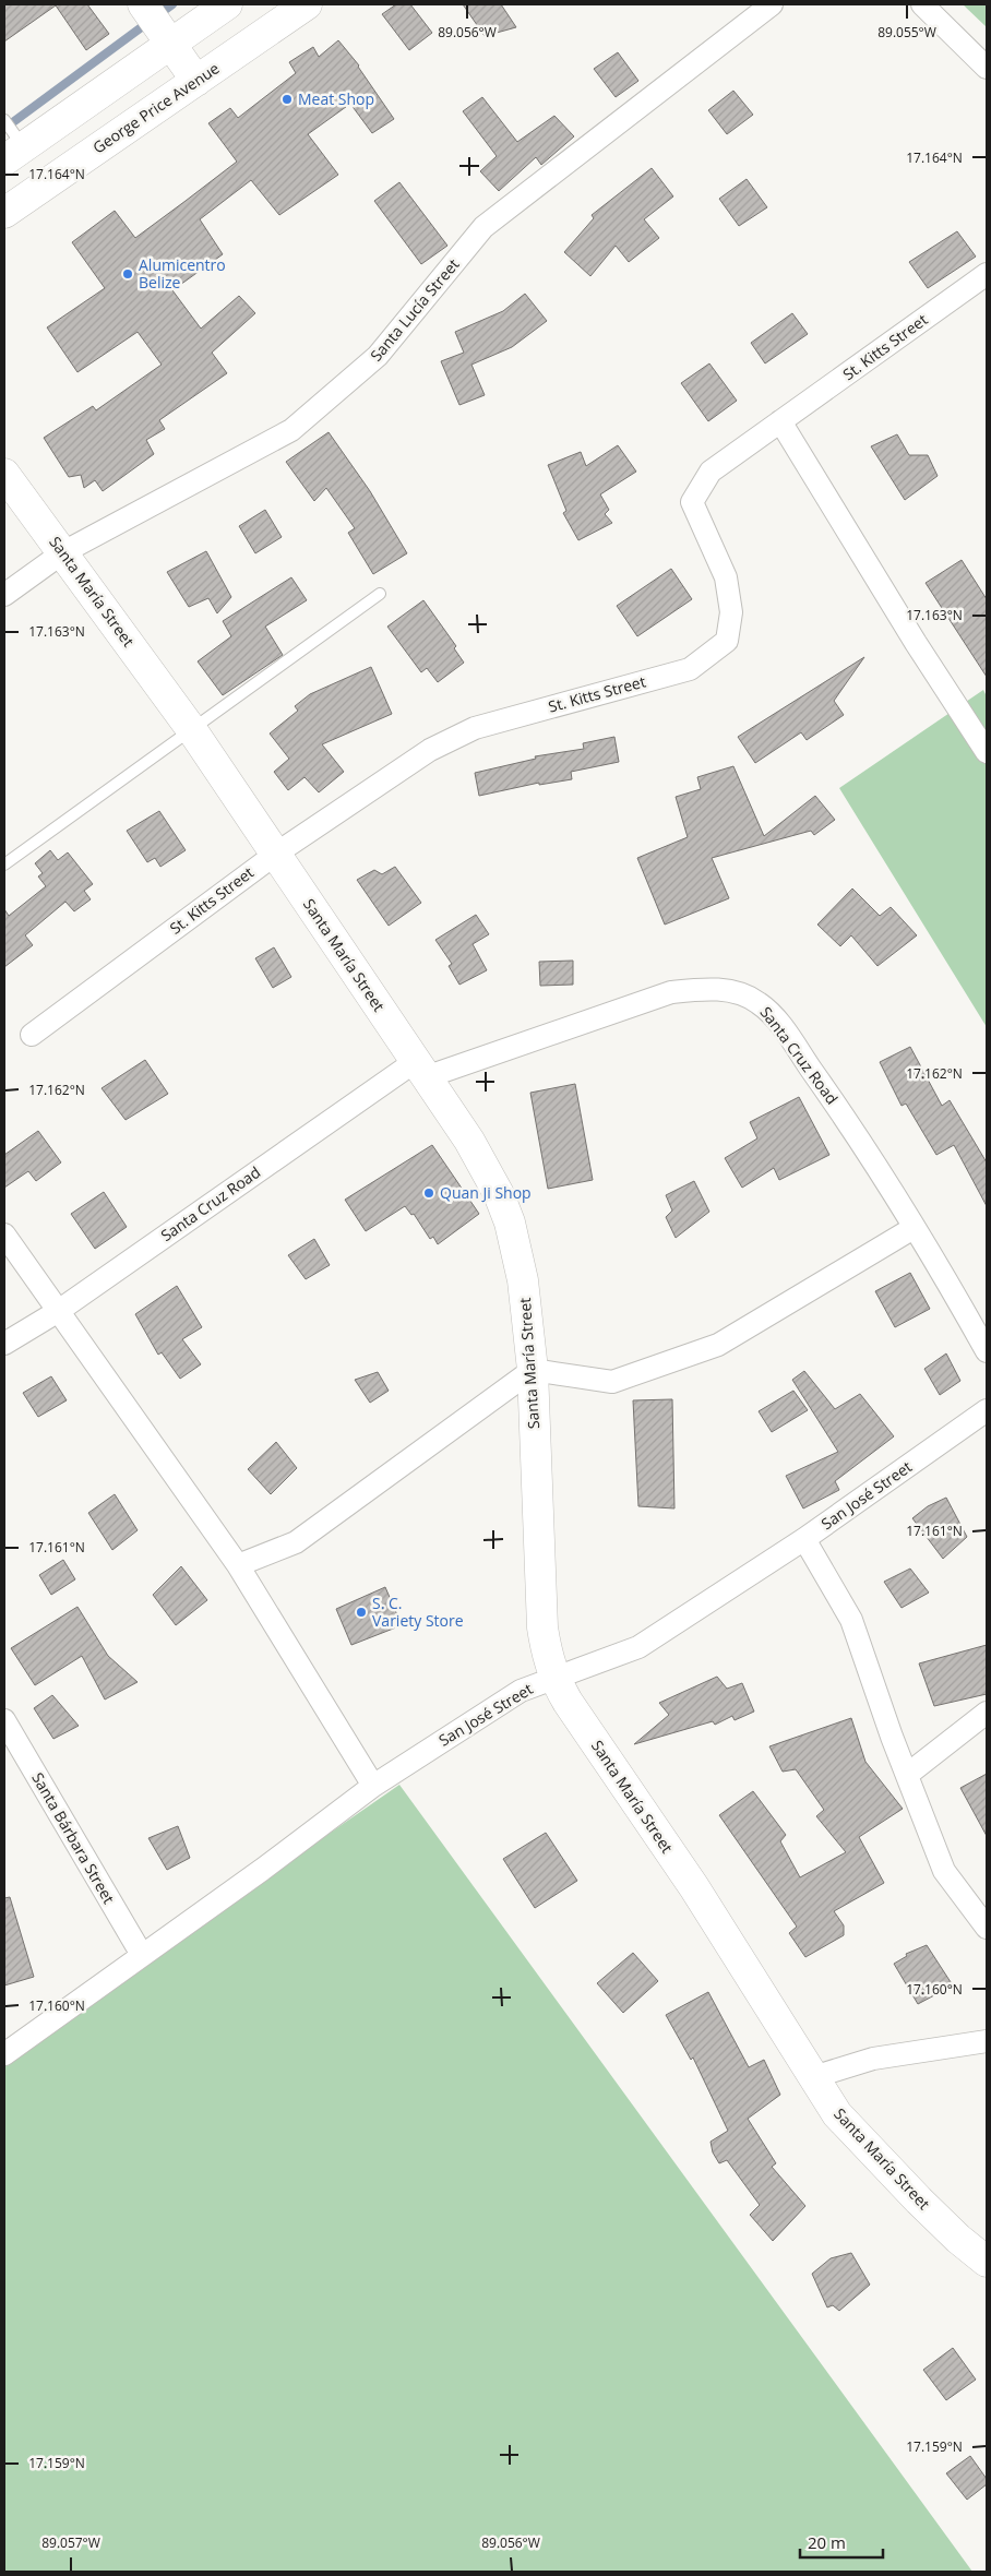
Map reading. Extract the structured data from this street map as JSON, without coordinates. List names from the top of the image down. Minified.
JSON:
{"streets":{"street":["George Price Avenue","Santa Lucía Street","St. Kitts Street","Santa María Street","Santa Cruz Road","San José Street","Santa Bárbara Street"]},"crossings":[["Santa Lucía Street","Santa María Street"],["St. Kitts Street","Santa María Street"],["Santa María Street","Santa Cruz Road"],["Santa María Street","San José Street"],["San José Street","Santa Bárbara Street"]],"places":["Meat Shop","Alumicentro Belize","Quan Ji Shop","S. C. Variety Store"],"scale_bar":"20 m","coordinates":["89.056°W","89.055°W","17.164°N","17.163°N","17.162°N","17.161°N","17.160°N","17.159°N","89.057°W"]}
